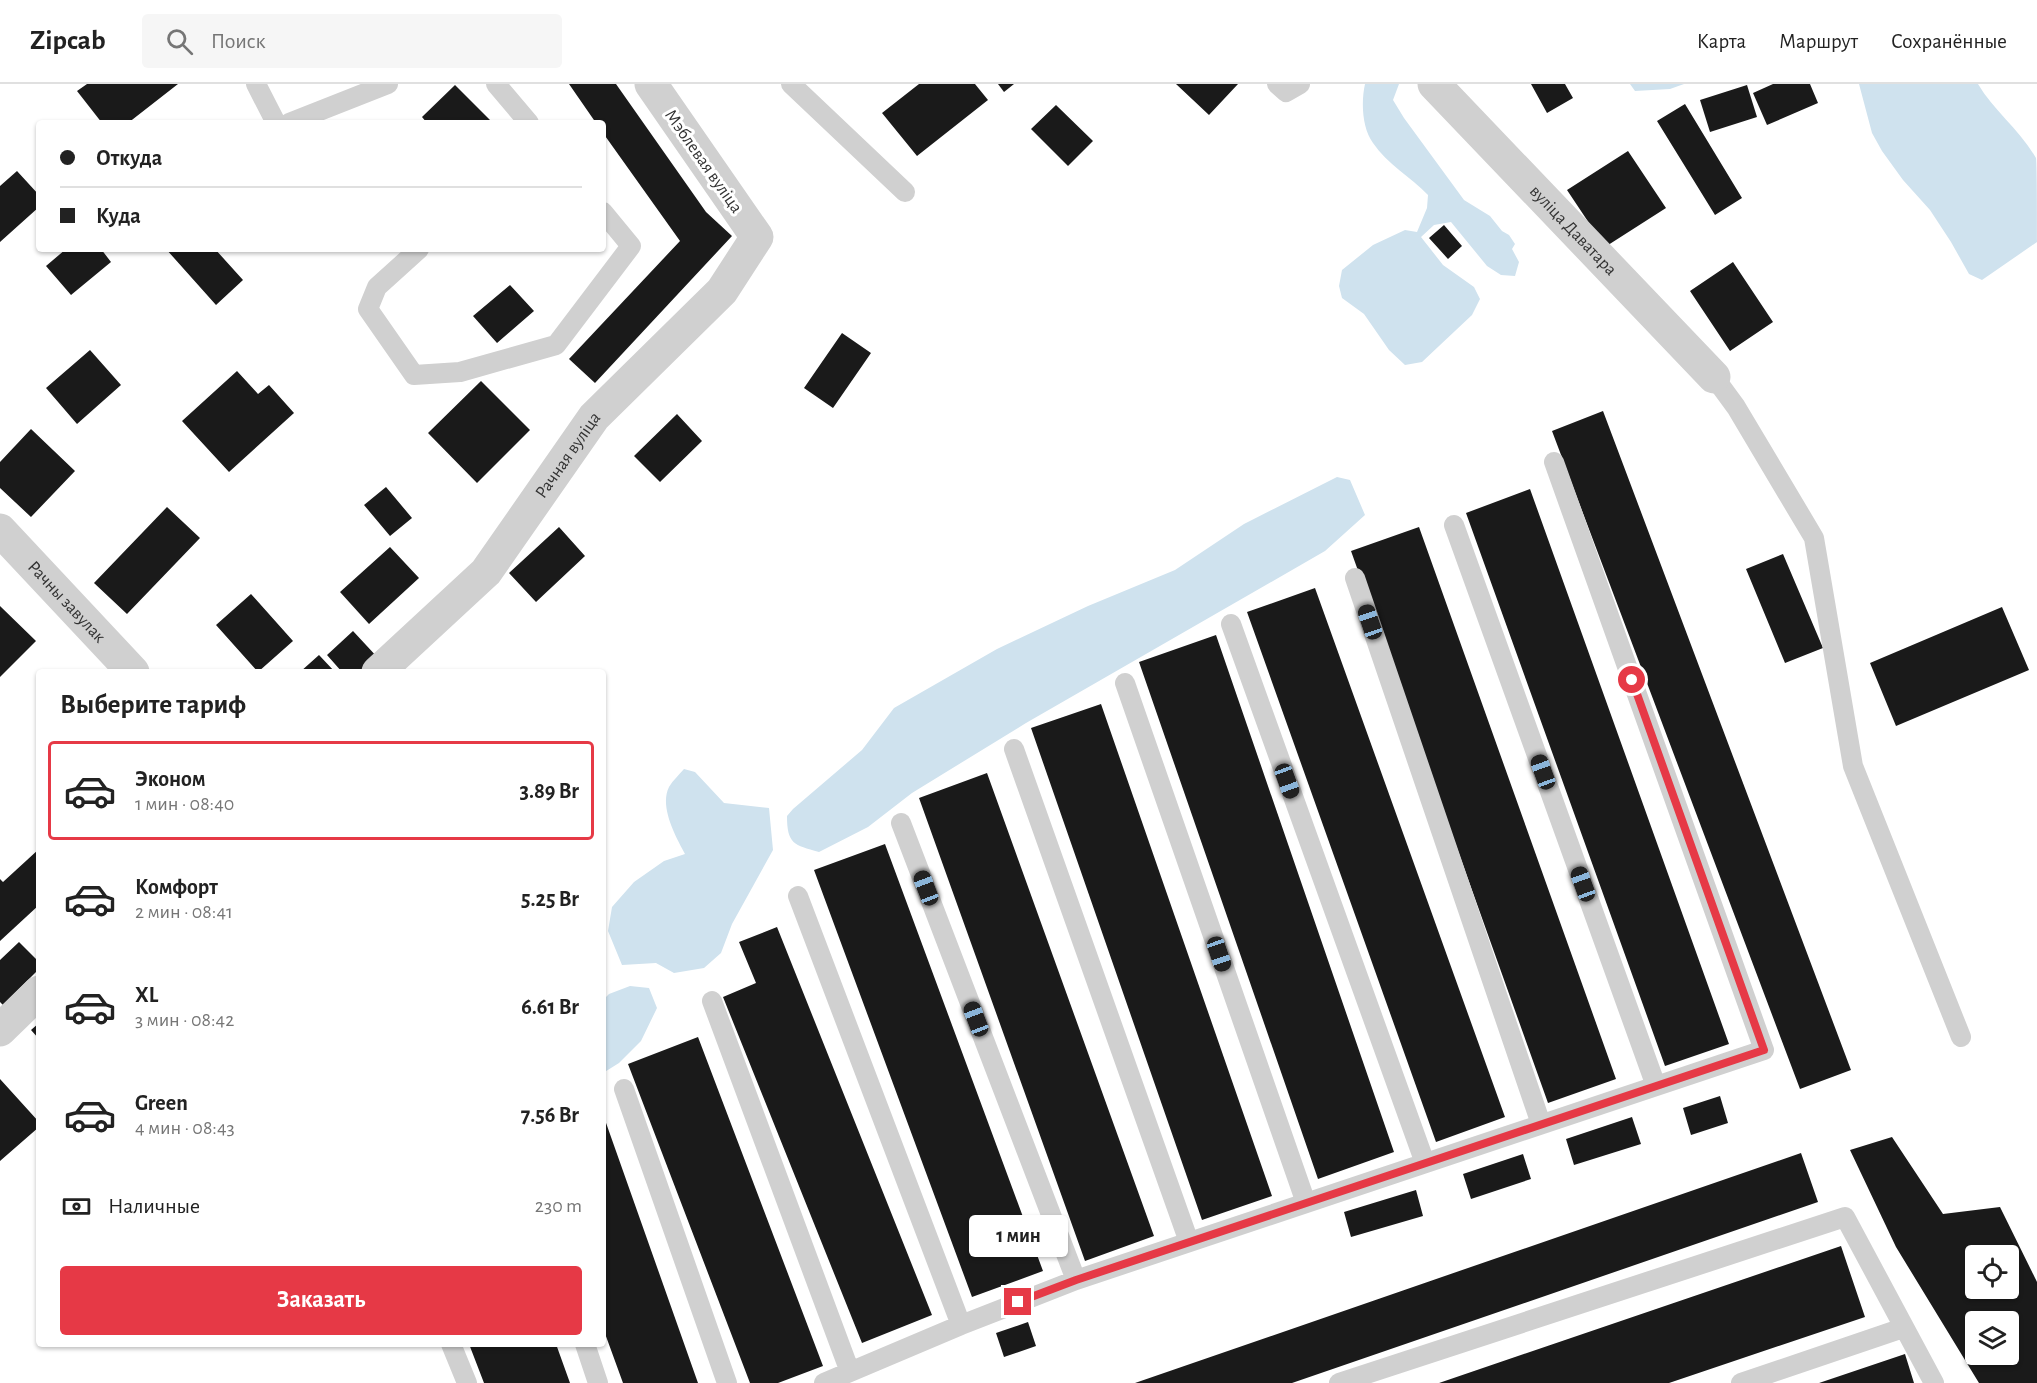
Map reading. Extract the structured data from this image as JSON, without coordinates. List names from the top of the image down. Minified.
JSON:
{"streets":{"street":["Мэблевая вуліца","вуліца Даватара","Рачная вуліца","Рачны завулак"]},"crossings":[["Мэблевая вуліца","Рачная вуліца"]],"page":{"header":"Zipcab","search":"Поиск","nav":["Карта","Маршрут","Сохранённые"],"banner":["Откуда","Куда"],"heading":"Выберите тариф","list":[{"name":"Эконом","note":"1 мин · 08:40","value":"3.89 Br"},{"name":"Комфорт","note":"2 мин · 08:41","value":"5.25 Br"},{"name":"XL","note":"3 мин · 08:42","value":"6.61 Br"},{"name":"Green","note":"4 мин · 08:43","value":"7.56 Br"}],"pay":["Наличные","230 m"],"bubble":"1 мин","buttons":"Заказать"}}
